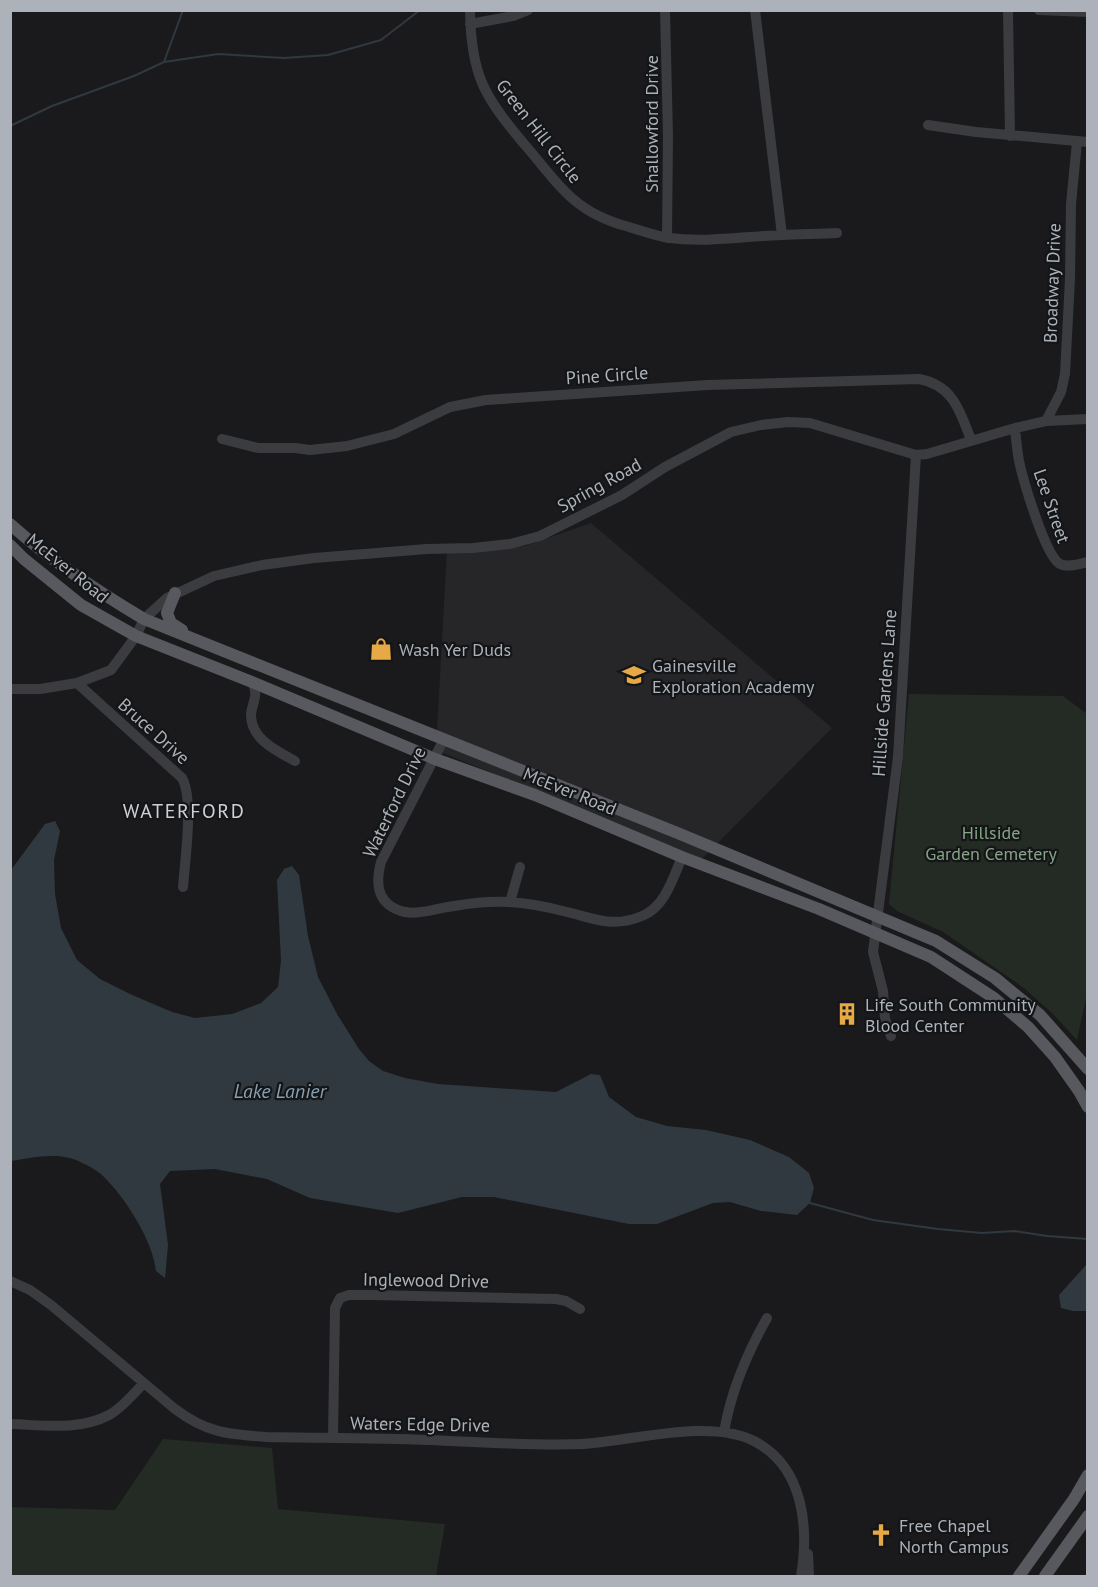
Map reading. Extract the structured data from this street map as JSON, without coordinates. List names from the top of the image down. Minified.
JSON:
{"streets":{"main road":["McEver Road"],"street":["Shallowford Drive","Green Hill Circle","Broadway Drive","Pine Circle","Spring Road","Lee Street","Hillside Gardens Lane","Bruce Drive","Waterford Drive","Inglewood Drive","Waters Edge Drive"]},"crossings":[["Shallowford Drive","Green Hill Circle"],["Broadway Drive","Spring Road"],["Pine Circle","Spring Road"],["Spring Road","Lee Street"],["Spring Road","McEver Road"],["Spring Road","Hillside Gardens Lane"],["Spring Road","Bruce Drive"],["McEver Road","Hillside Gardens Lane"],["McEver Road","Waterford Drive"],["Inglewood Drive","Waters Edge Drive"]],"districts":["WATERFORD"],"water":["Lake Lanier"],"parks":["Hillside Garden Cemetery"],"places":{"shop":["Wash Yer Duds"],"school or university":["Gainesville Exploration Academy"],"building":["Life South Community Blood Center"],"church":["Free Chapel North Campus"]}}
